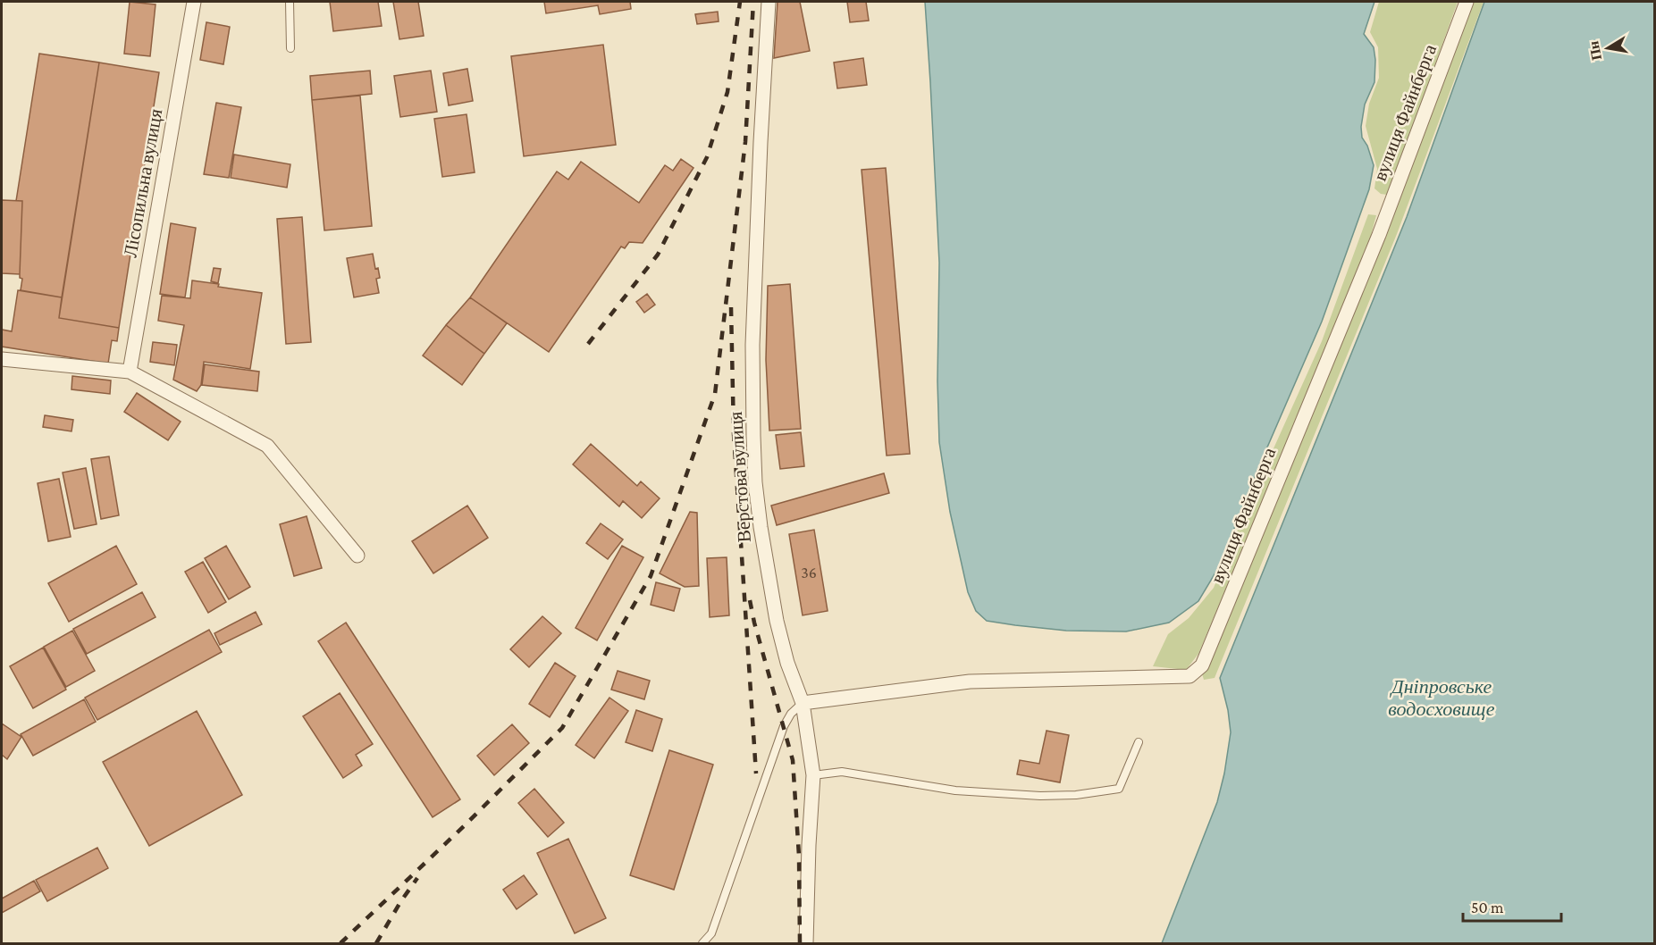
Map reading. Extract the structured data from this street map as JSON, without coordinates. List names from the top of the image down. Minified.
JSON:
{"streets":{"street":["вулиця Файнберга","Лісопильна вулиця","Верстова вулиця"]},"crossings":[["вулиця Файнберга","Верстова вулиця"]],"water":["Дніпровське водосховище"],"house_numbers":["36"],"scale_bar":"50 m","north":"left"}
